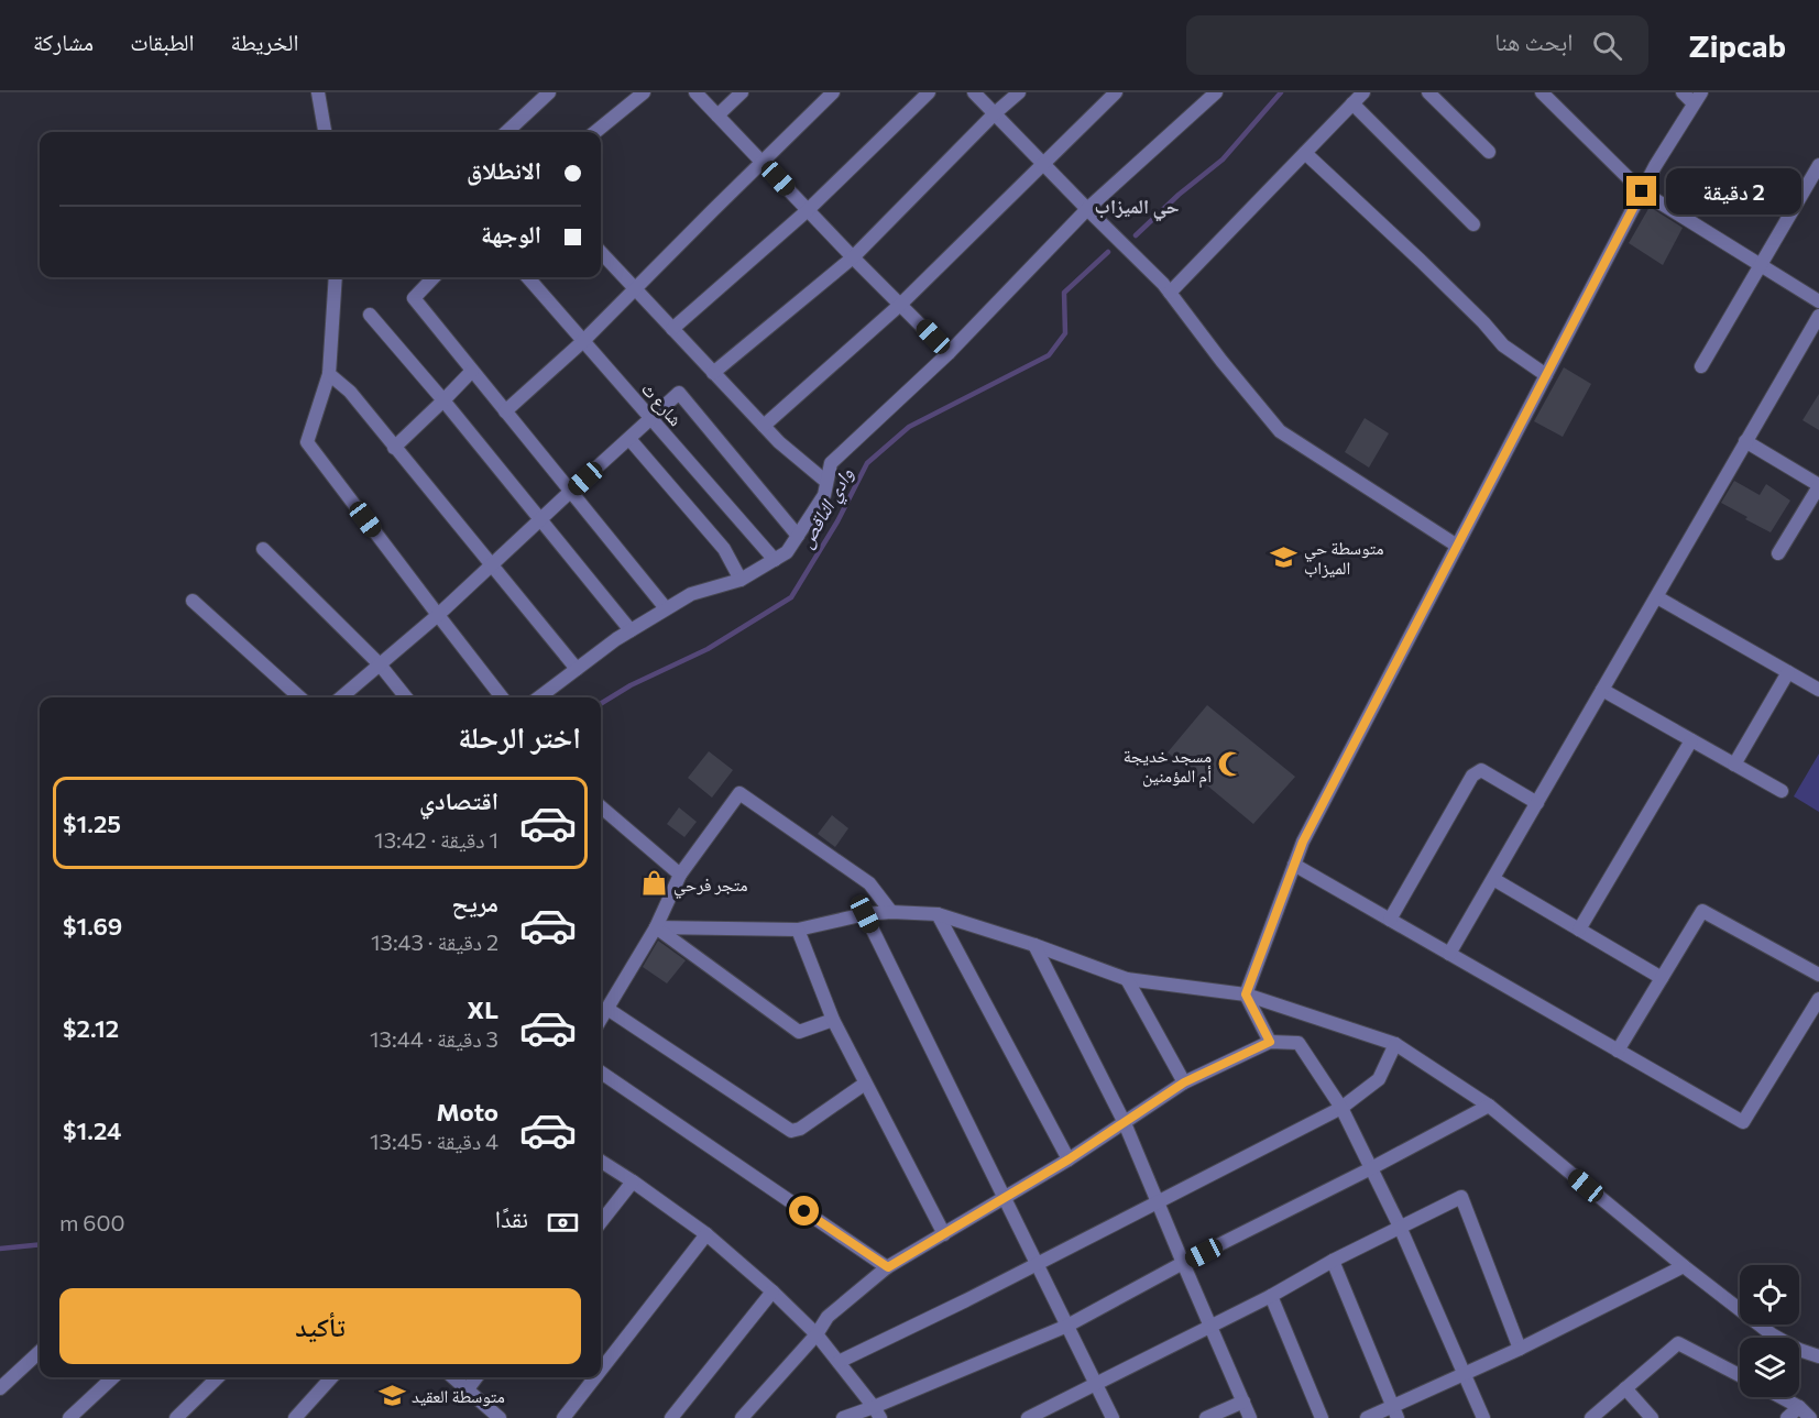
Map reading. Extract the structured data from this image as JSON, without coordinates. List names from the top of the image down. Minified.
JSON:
{"streets":{"street":["شارع ث"]},"districts":["حي الميزاب"],"water":["وادي الناقص"],"places":{"school or university":["متوسطة حي الميزاب","متوسطة العقيد"],"mosque":["مسجد خديجة أم المؤمنين"],"shop":["متجر فرحي"]},"page":{"header":"Zipcab","search":"ابحث هنا","nav":["الخريطة","الطبقات","مشاركة"],"banner":["الانطلاق","الوجهة"],"bubble":"2 دقيقة","heading":"اختر الرحلة","list":[{"name":"اقتصادي","note":"1 دقيقة · 13:42","value":"$1.25"},{"name":"مريح","note":"2 دقيقة · 13:43","value":"$1.69"},{"name":"XL","note":"3 دقيقة · 13:44","value":"$2.12"},{"name":"Moto","note":"4 دقيقة · 13:45","value":"$1.24"}],"pay":["نقدًا","600 m"],"buttons":"تأكيد"}}
